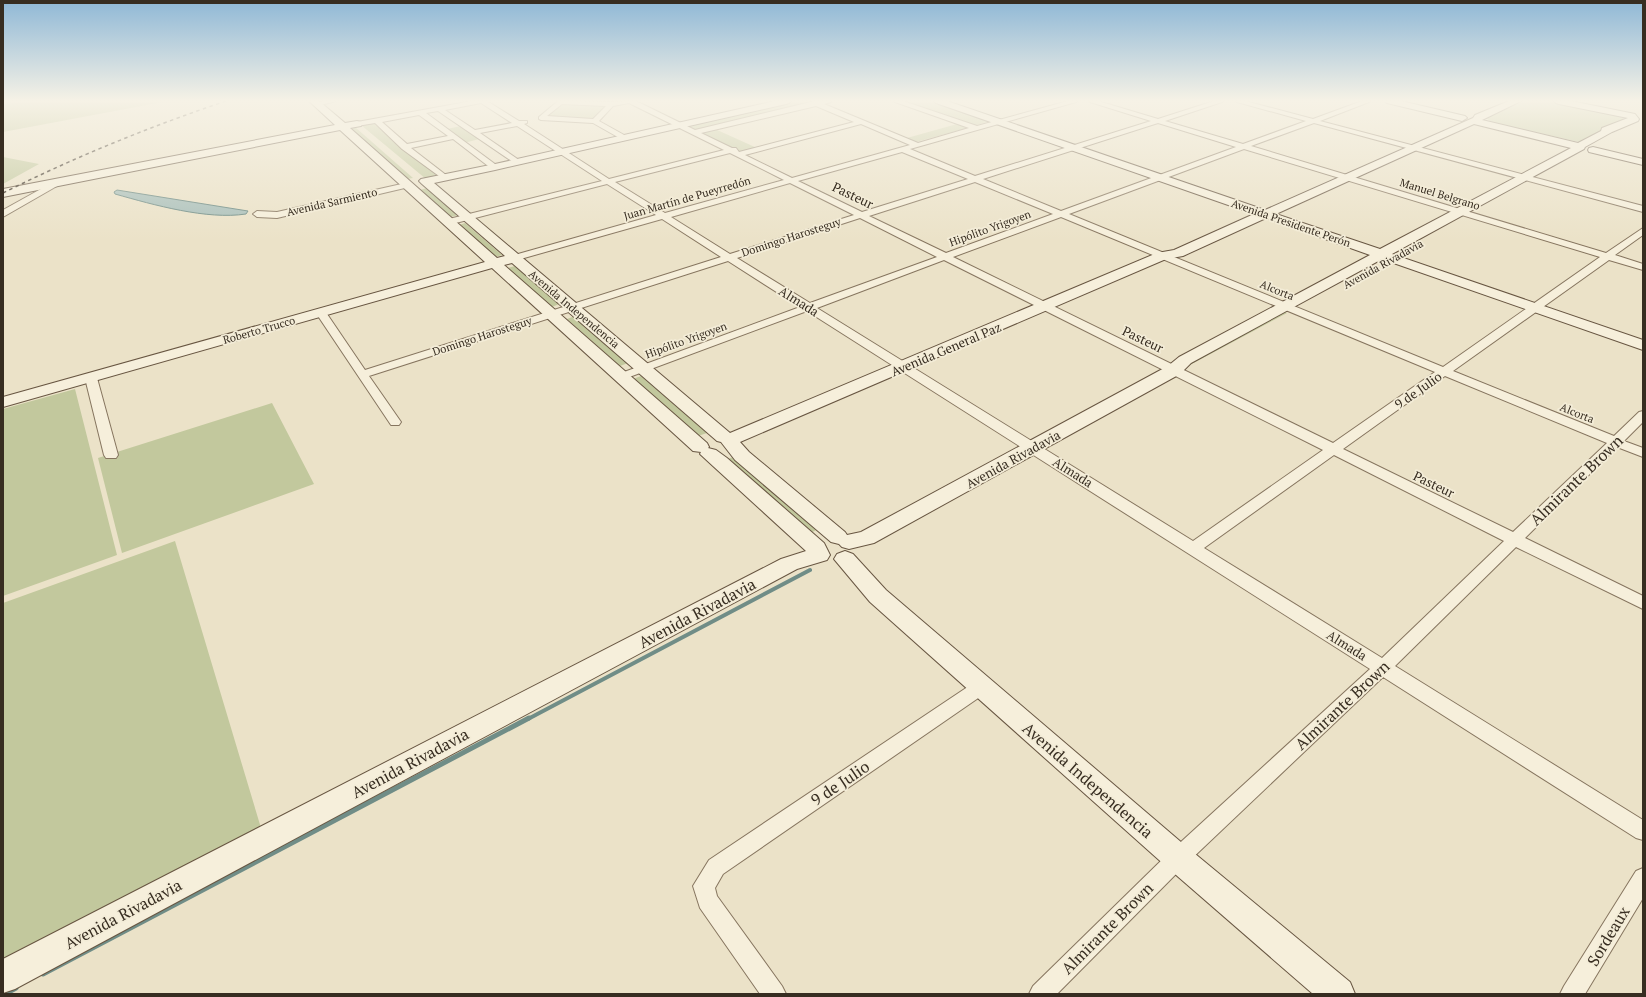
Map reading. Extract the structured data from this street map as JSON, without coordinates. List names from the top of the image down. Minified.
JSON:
{"streets":{"main road":["Avenida Sarmiento","Avenida Presidente Perón","Avenida Rivadavia","Avenida Independencia","Roberto Trucco","Avenida General Paz"],"street":["Manuel Belgrano","Pasteur","Juan Martín de Pueyrredón","Hipólito Yrigoyen","Domingo Harosteguy","Alcorta","Almada","9 de Julio","Almirante Brown","Sordeaux"]},"crossings":[["Manuel Belgrano","Avenida Rivadavia"],["Manuel Belgrano","Avenida General Paz"],["Manuel Belgrano","9 de Julio"],["Pasteur","Juan Martín de Pueyrredón"],["Pasteur","Hipólito Yrigoyen"],["Pasteur","Domingo Harosteguy"],["Pasteur","Avenida Rivadavia"],["Pasteur","Avenida General Paz"],["Pasteur","9 de Julio"],["Pasteur","Almirante Brown"],["Juan Martín de Pueyrredón","Alcorta"],["Juan Martín de Pueyrredón","Almada"],["Juan Martín de Pueyrredón","Avenida Independencia"],["Juan Martín de Pueyrredón","Roberto Trucco"],["Avenida Sarmiento","Almada"],["Avenida Sarmiento","Avenida Independencia"],["Avenida Presidente Perón","Hipólito Yrigoyen"],["Avenida Presidente Perón","Avenida Rivadavia"],["Avenida Presidente Perón","Avenida General Paz"],["Avenida Presidente Perón","9 de Julio"],["Hipólito Yrigoyen","Alcorta"],["Hipólito Yrigoyen","Almada"],["Hipólito Yrigoyen","Avenida Independencia"],["Domingo Harosteguy","Alcorta"],["Domingo Harosteguy","Almada"],["Domingo Harosteguy","Avenida Independencia"],["Avenida Rivadavia","Alcorta"],["Avenida Rivadavia","Almada"],["Avenida Rivadavia","Avenida Independencia"],["Alcorta","Avenida General Paz"],["Alcorta","9 de Julio"],["Alcorta","Almirante Brown"],["Almada","Avenida General Paz"],["Almada","9 de Julio"],["Almada","Almirante Brown"],["Avenida Independencia","Roberto Trucco"],["Avenida Independencia","Avenida General Paz"],["Avenida Independencia","9 de Julio"],["Avenida Independencia","Almirante Brown"]]}
